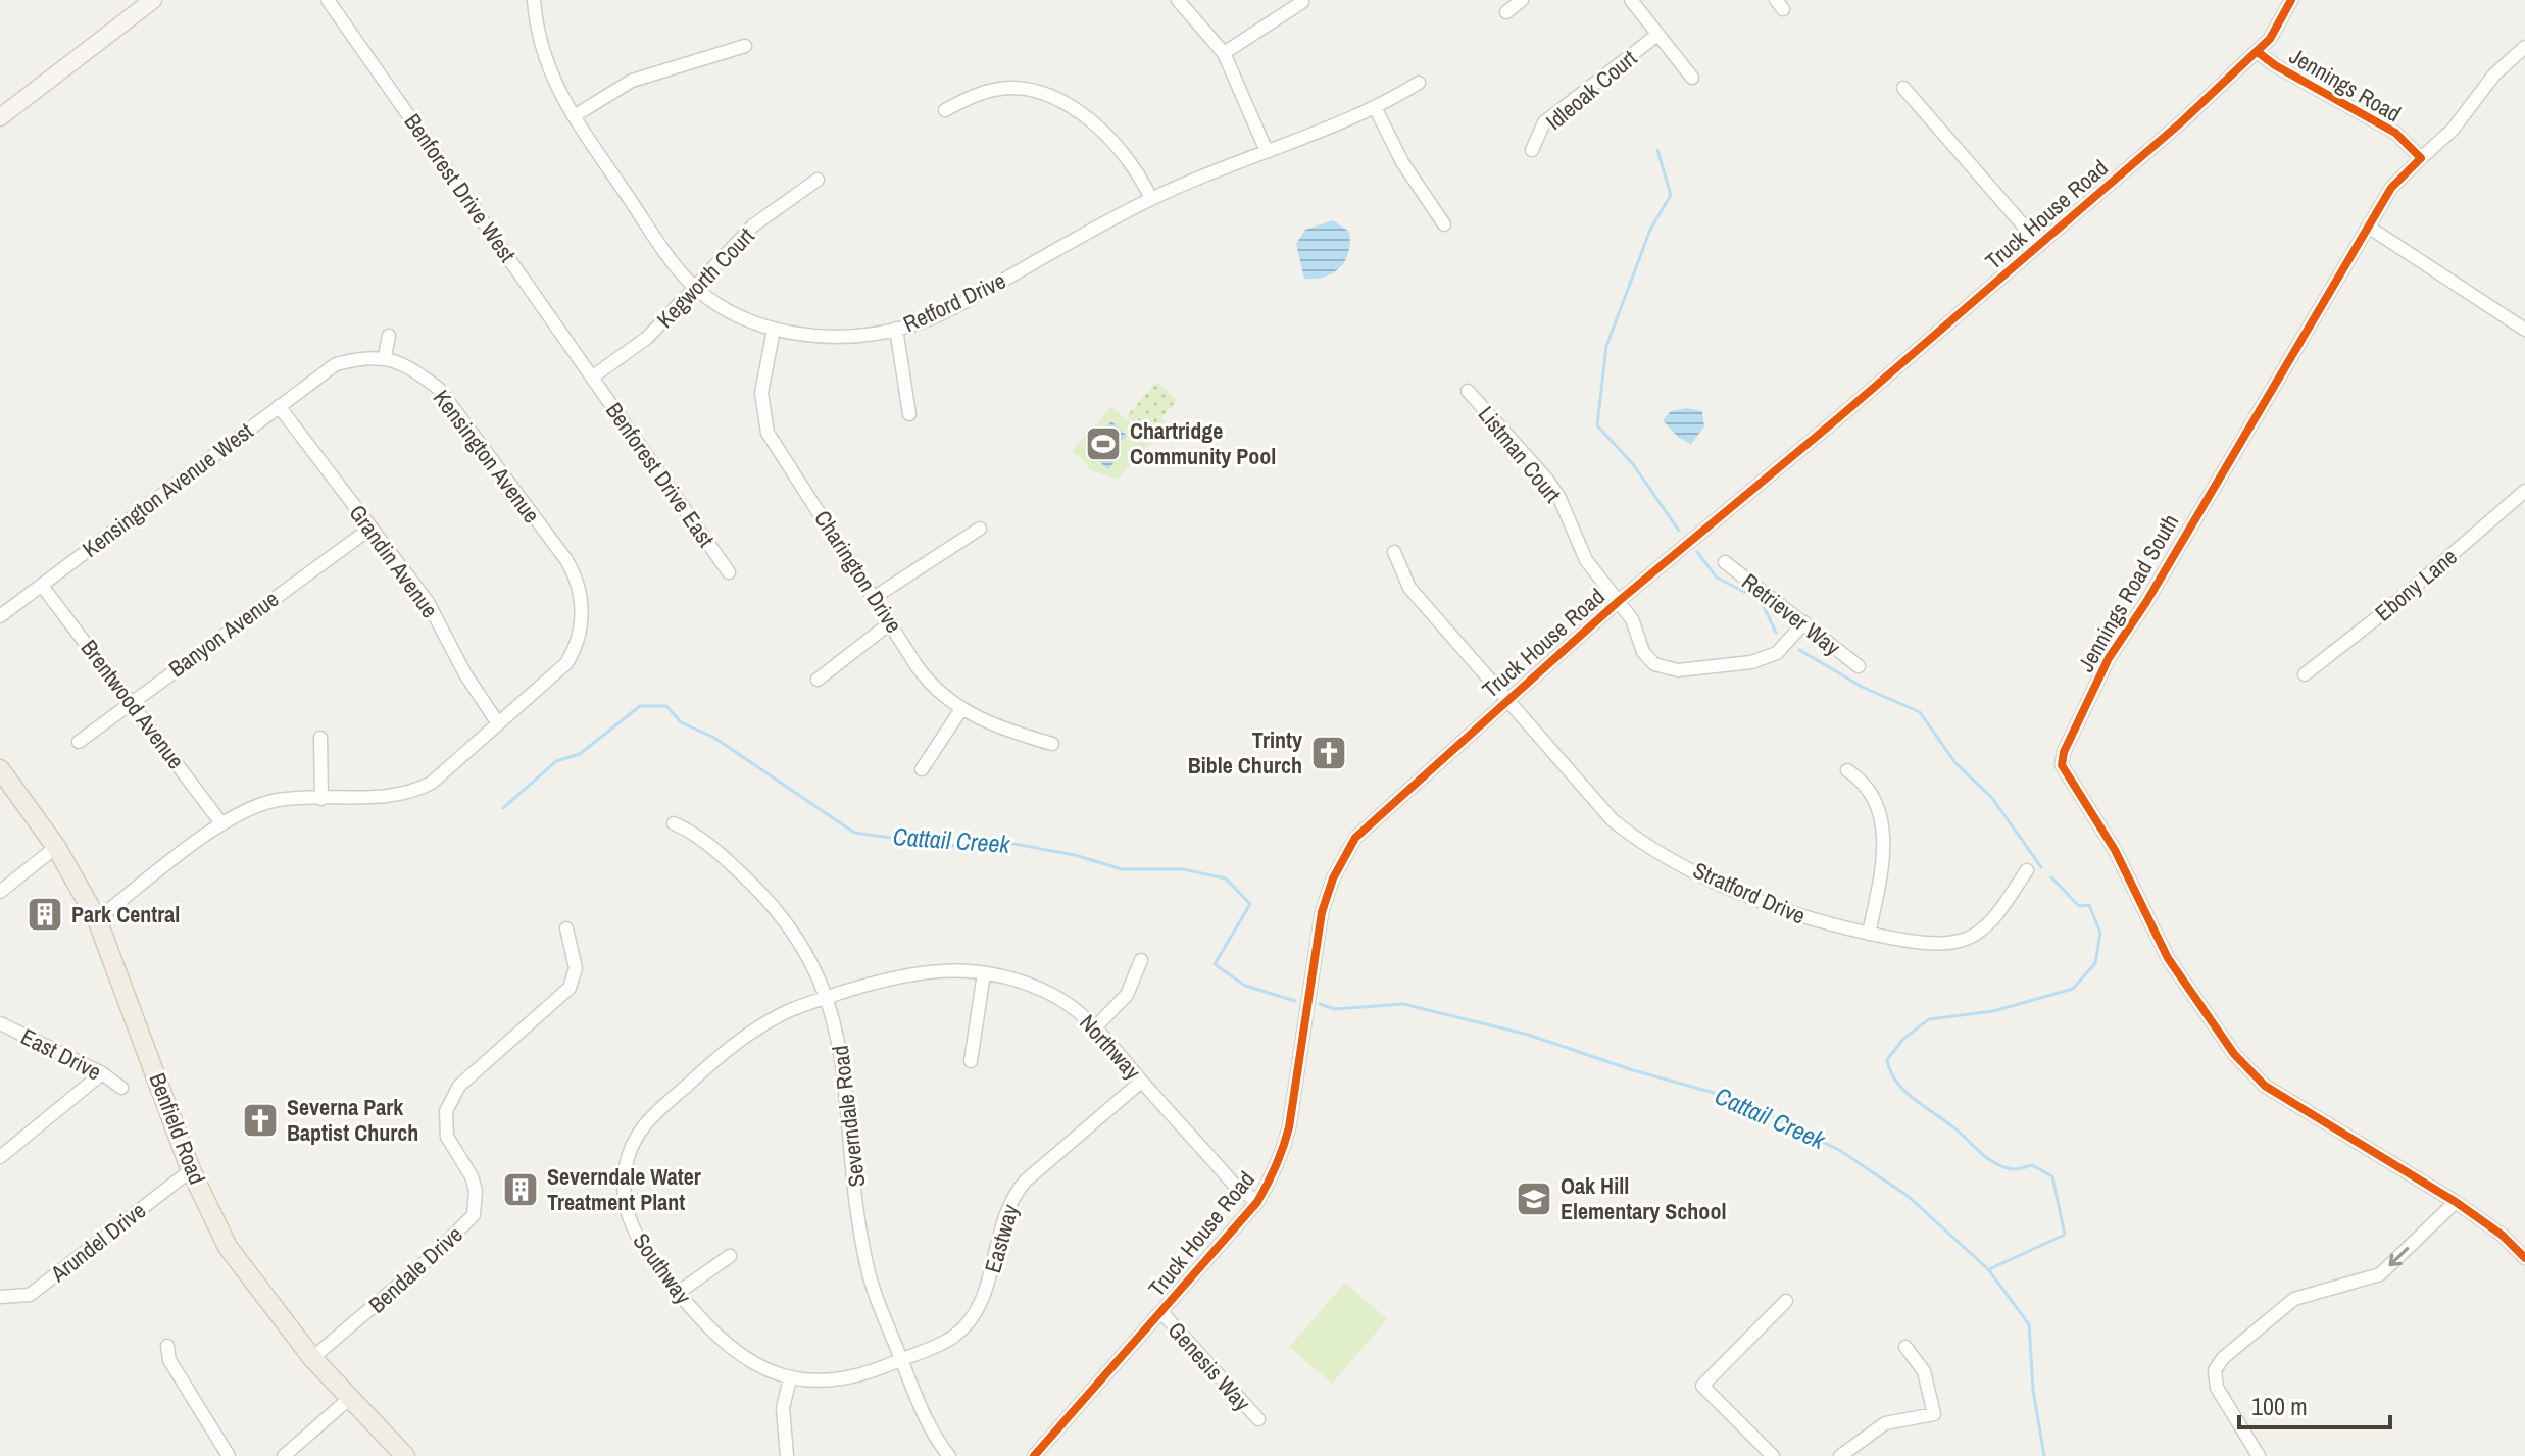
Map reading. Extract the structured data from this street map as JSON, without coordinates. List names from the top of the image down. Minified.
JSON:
{"streets":{"main road":["Benfield Road"],"street":["Jennings Road","Idleoak Court","Benforest Drive West","Truck House Road","Kegworth Court","Retford Drive","Listman Court","Kensington Avenue","Benforest Drive East","Kensington Avenue West","Grandin Avenue","Charington Drive","Ebony Lane","Jennings Road South","Retriever Way","Banyon Avenue","Brentwood Avenue","Stratford Drive","Northway","East Drive","Severndale Road","Eastway","Arundel Drive","Southway","Bendale Drive","Genesis Way"]},"crossings":[["Jennings Road","Truck House Road"],["Benforest Drive West","Kegworth Court"],["Benforest Drive West","Benforest Drive East"],["Truck House Road","Listman Court"],["Truck House Road","Stratford Drive"],["Truck House Road","Northway"],["Truck House Road","Genesis Way"],["Kegworth Court","Retford Drive"],["Kegworth Court","Benforest Drive East"],["Retford Drive","Charington Drive"],["Listman Court","Retriever Way"],["Kensington Avenue","Kensington Avenue West"],["Kensington Avenue","Grandin Avenue"],["Kensington Avenue West","Grandin Avenue"],["Kensington Avenue West","Brentwood Avenue"],["Grandin Avenue","Banyon Avenue"],["Banyon Avenue","Brentwood Avenue"],["Northway","Severndale Road"],["Northway","Eastway"],["Northway","Southway"],["Severndale Road","Eastway"],["Severndale Road","Southway"],["Benfield Road","Arundel Drive"],["Benfield Road","Bendale Drive"],["Eastway","Southway"]],"water":["Cattail Creek"],"places":{"sports":["Chartridge Community Pool"],"church":["Trinty Bible Church","Severna Park Baptist Church"],"building":["Park Central","Severndale Water Treatment Plant"],"school or university":["Oak Hill Elementary School"]},"scale_bar":"100 m"}
